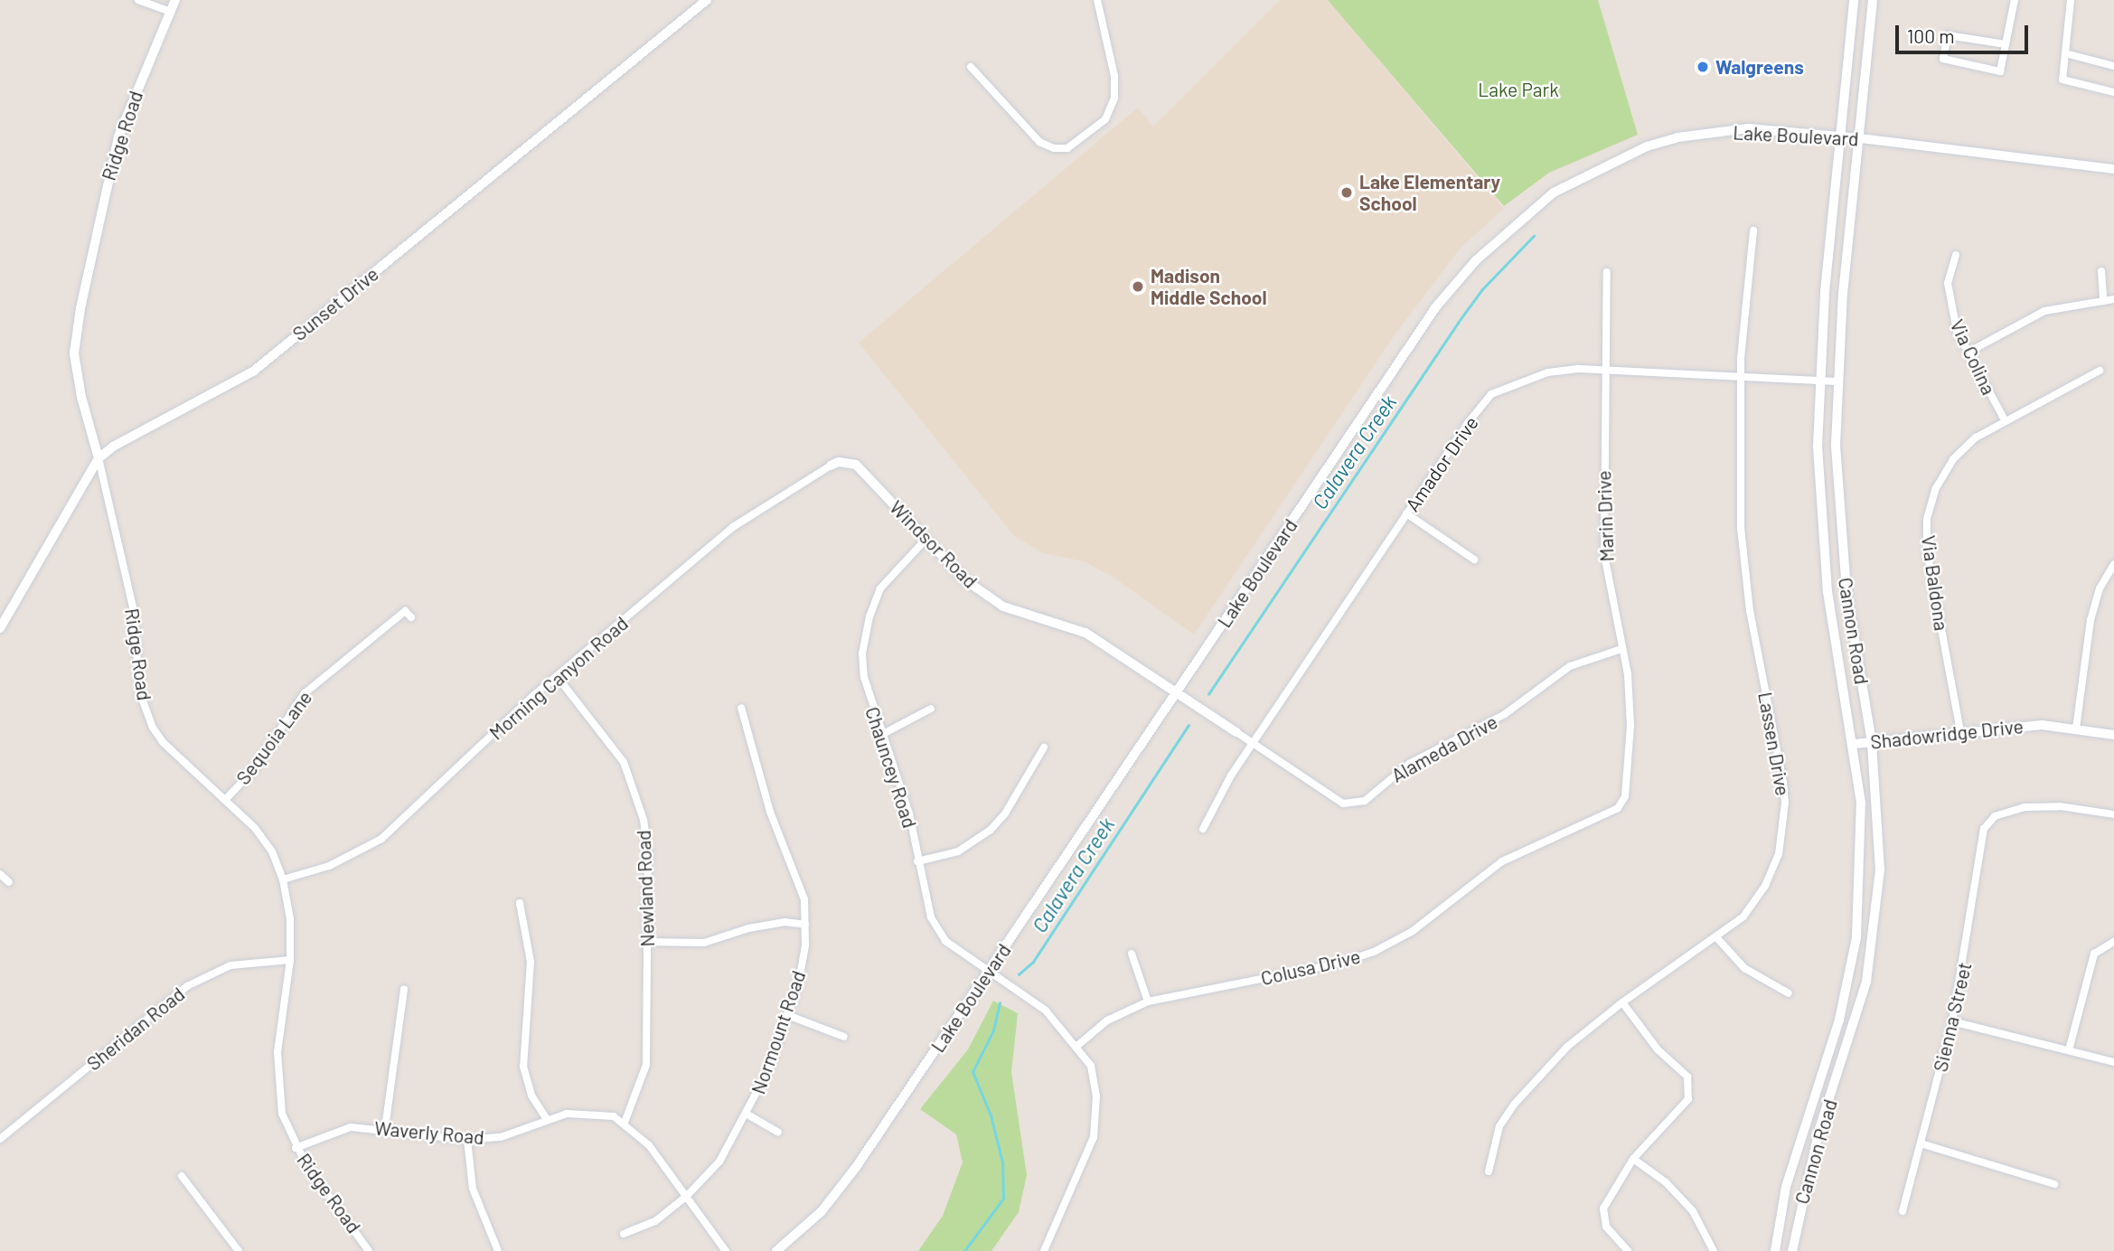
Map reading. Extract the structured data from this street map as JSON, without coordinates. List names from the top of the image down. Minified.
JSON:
{"streets":{"main road":["Lake Boulevard","Sunset Drive","Cannon Road"],"street":["Ridge Road","Via Colina","Amador Drive","Marin Drive","Windsor Road","Via Baldona","Morning Canyon Road","Shadowridge Drive","Sequoia Lane","Lassen Drive","Alameda Drive","Chauncey Road","Newland Road","Colusa Drive","Sienna Street","Sheridan Road","Normount Road","Waverly Road"]},"crossings":[["Ridge Road","Sunset Drive"],["Ridge Road","Morning Canyon Road"],["Ridge Road","Sequoia Lane"],["Ridge Road","Sheridan Road"],["Ridge Road","Waverly Road"],["Lake Boulevard","Windsor Road"],["Lake Boulevard","Cannon Road"],["Lake Boulevard","Alameda Drive"],["Lake Boulevard","Chauncey Road"],["Via Colina","Via Baldona"],["Amador Drive","Marin Drive"],["Amador Drive","Cannon Road"],["Amador Drive","Lassen Drive"],["Amador Drive","Alameda Drive"],["Marin Drive","Alameda Drive"],["Marin Drive","Colusa Drive"],["Windsor Road","Morning Canyon Road"],["Windsor Road","Alameda Drive"],["Windsor Road","Chauncey Road"],["Via Baldona","Shadowridge Drive"],["Cannon Road","Shadowridge Drive"],["Morning Canyon Road","Newland Road"],["Chauncey Road","Colusa Drive"],["Newland Road","Waverly Road"],["Normount Road","Waverly Road"]],"water":["Calavera Creek"],"parks":["Lake Park"],"places":["Walgreens","Lake Elementary School","Madison Middle School"],"scale_bar":"100 m"}
